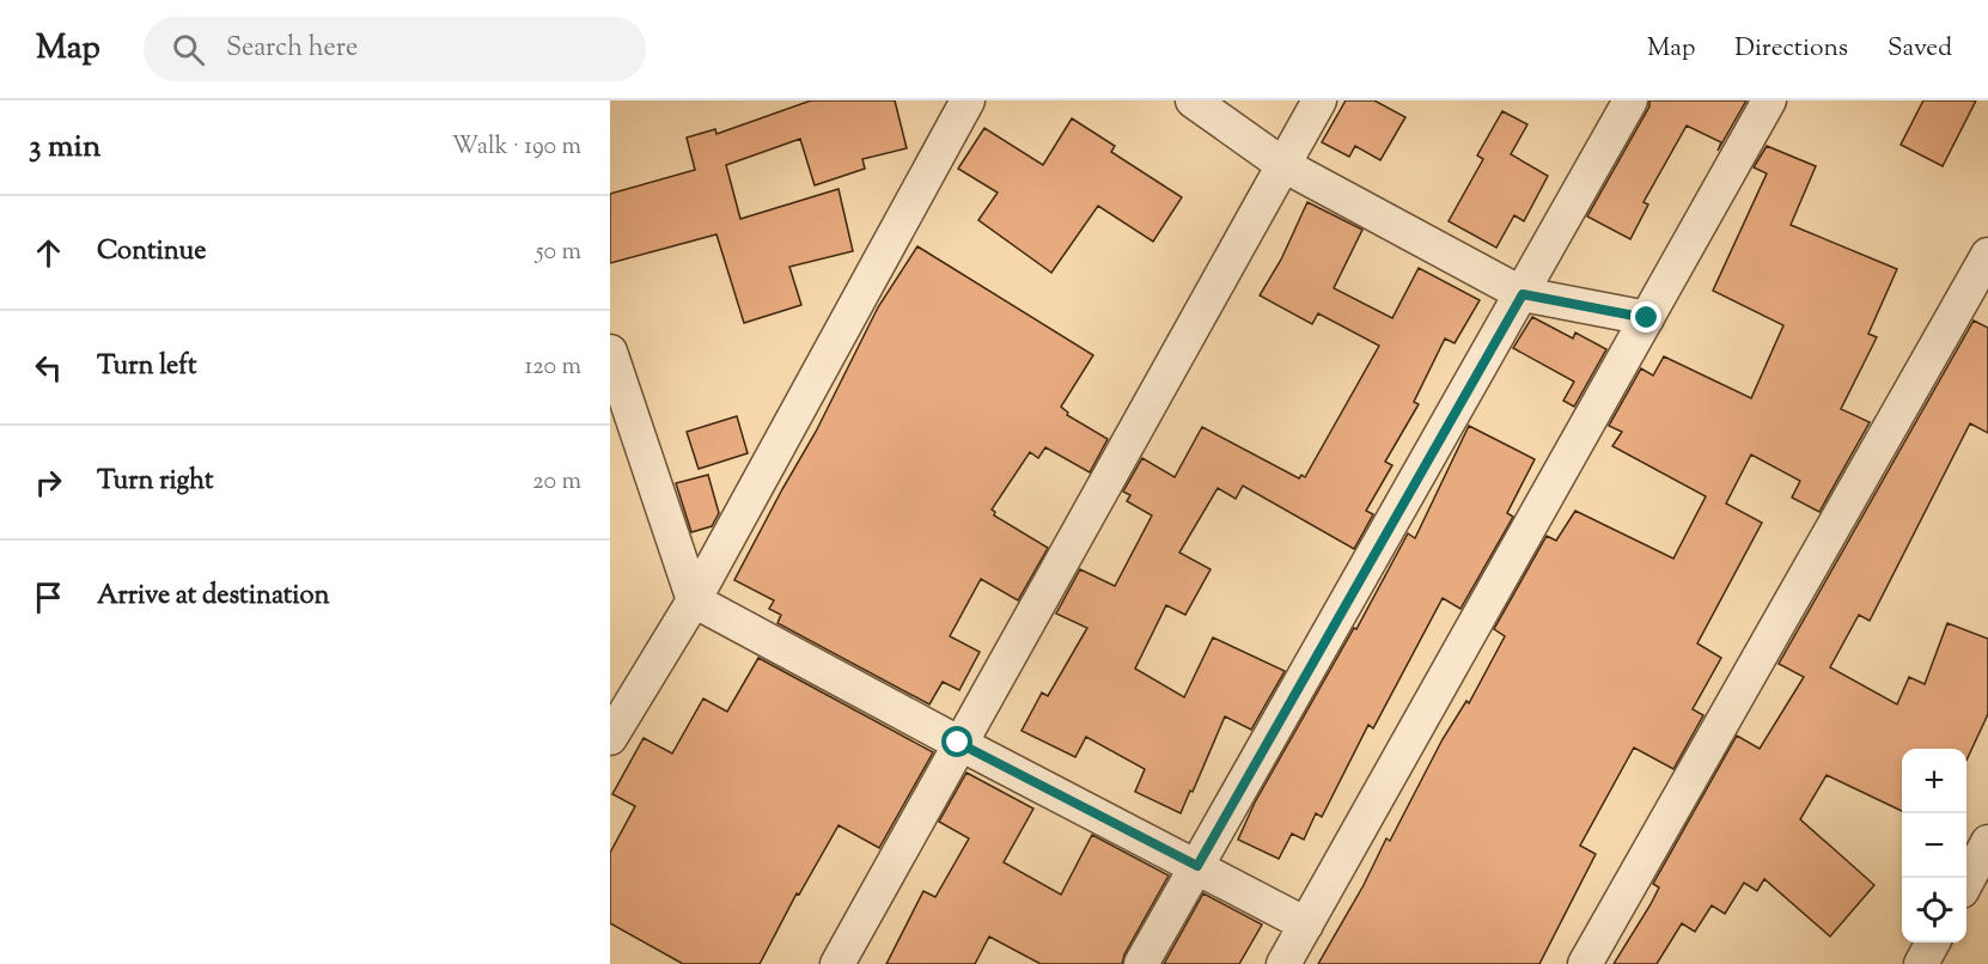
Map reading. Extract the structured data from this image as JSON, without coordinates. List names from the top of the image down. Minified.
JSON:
{"page":{"header":"Map","search":"Search here","nav":["Map","Directions","Saved"],"heading":["3 min","Walk · 190 m"],"list":[["Continue","50 m"],["Turn left","120 m"],["Turn right","20 m"],"Arrive at destination"],"map_buttons":["+","−"]}}
